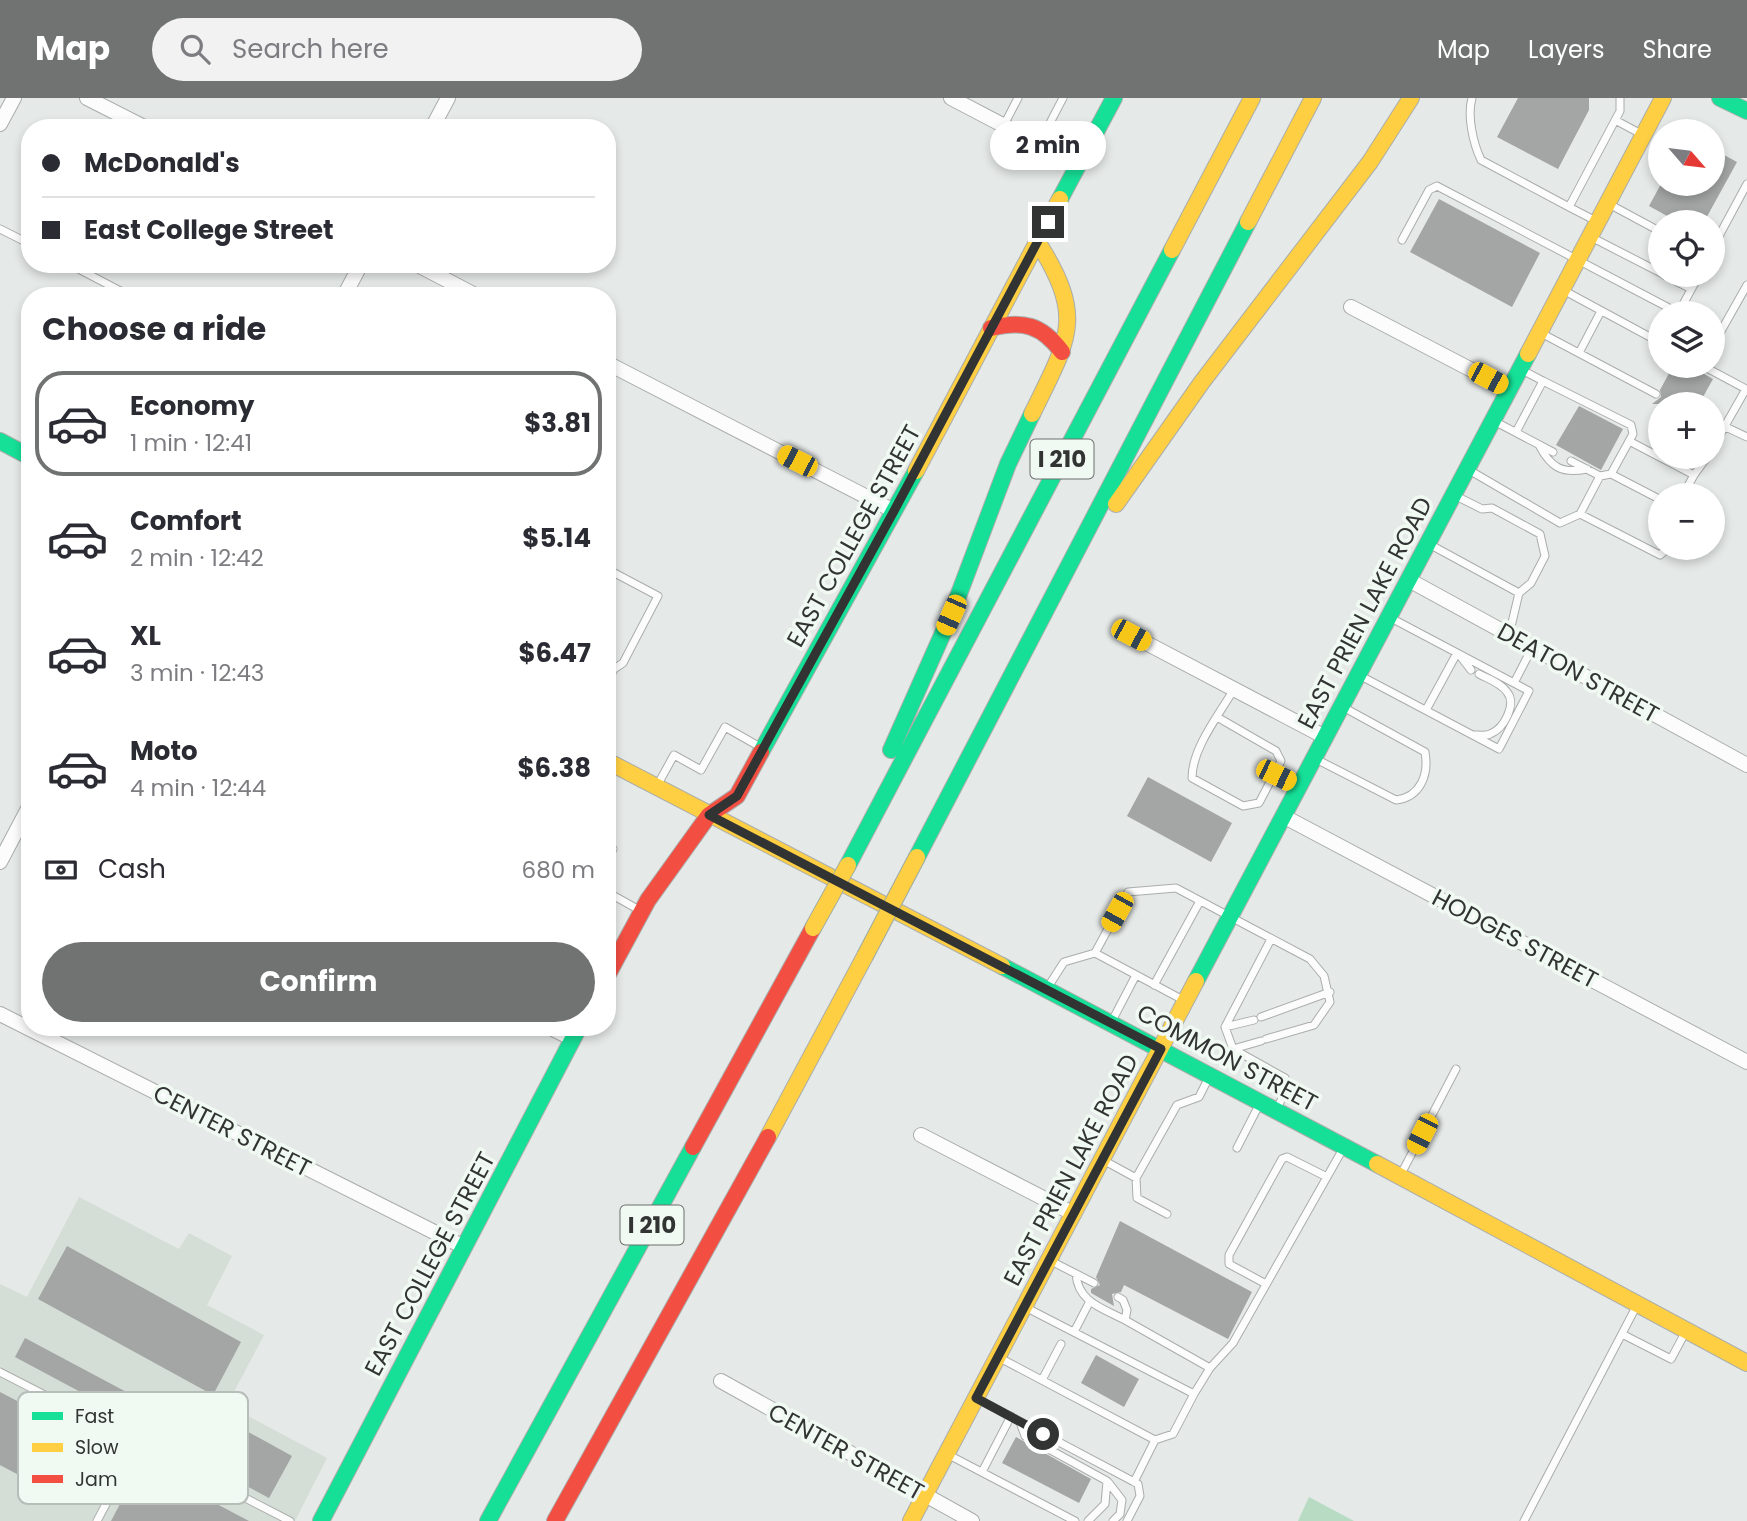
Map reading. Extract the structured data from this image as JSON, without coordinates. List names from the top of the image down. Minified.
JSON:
{"streets":{"main road":["I 210","EAST COLLEGE STREET","EAST PRIEN LAKE ROAD","COMMON STREET"],"street":["DEATON STREET","HODGES STREET","CENTER STREET"]},"crossings":[["EAST COLLEGE STREET","COMMON STREET"],["EAST COLLEGE STREET","CENTER STREET"],["EAST PRIEN LAKE ROAD","DEATON STREET"],["EAST PRIEN LAKE ROAD","HODGES STREET"],["EAST PRIEN LAKE ROAD","COMMON STREET"],["EAST PRIEN LAKE ROAD","CENTER STREET"]],"legend":["Fast","Slow","Jam"],"north":"bottom right","page":{"header":"Map","search":"Search here","nav":["Map","Layers","Share"],"map_buttons":["+","−"],"banner":["McDonald's","East College Street"],"bubble":"2 min","heading":"Choose a ride","list":[{"name":"Economy","note":"1 min · 12:41","value":"$3.81"},{"name":"Comfort","note":"2 min · 12:42","value":"$5.14"},{"name":"XL","note":"3 min · 12:43","value":"$6.47"},{"name":"Moto","note":"4 min · 12:44","value":"$6.38"}],"pay":["Cash","680 m"],"buttons":"Confirm"}}
